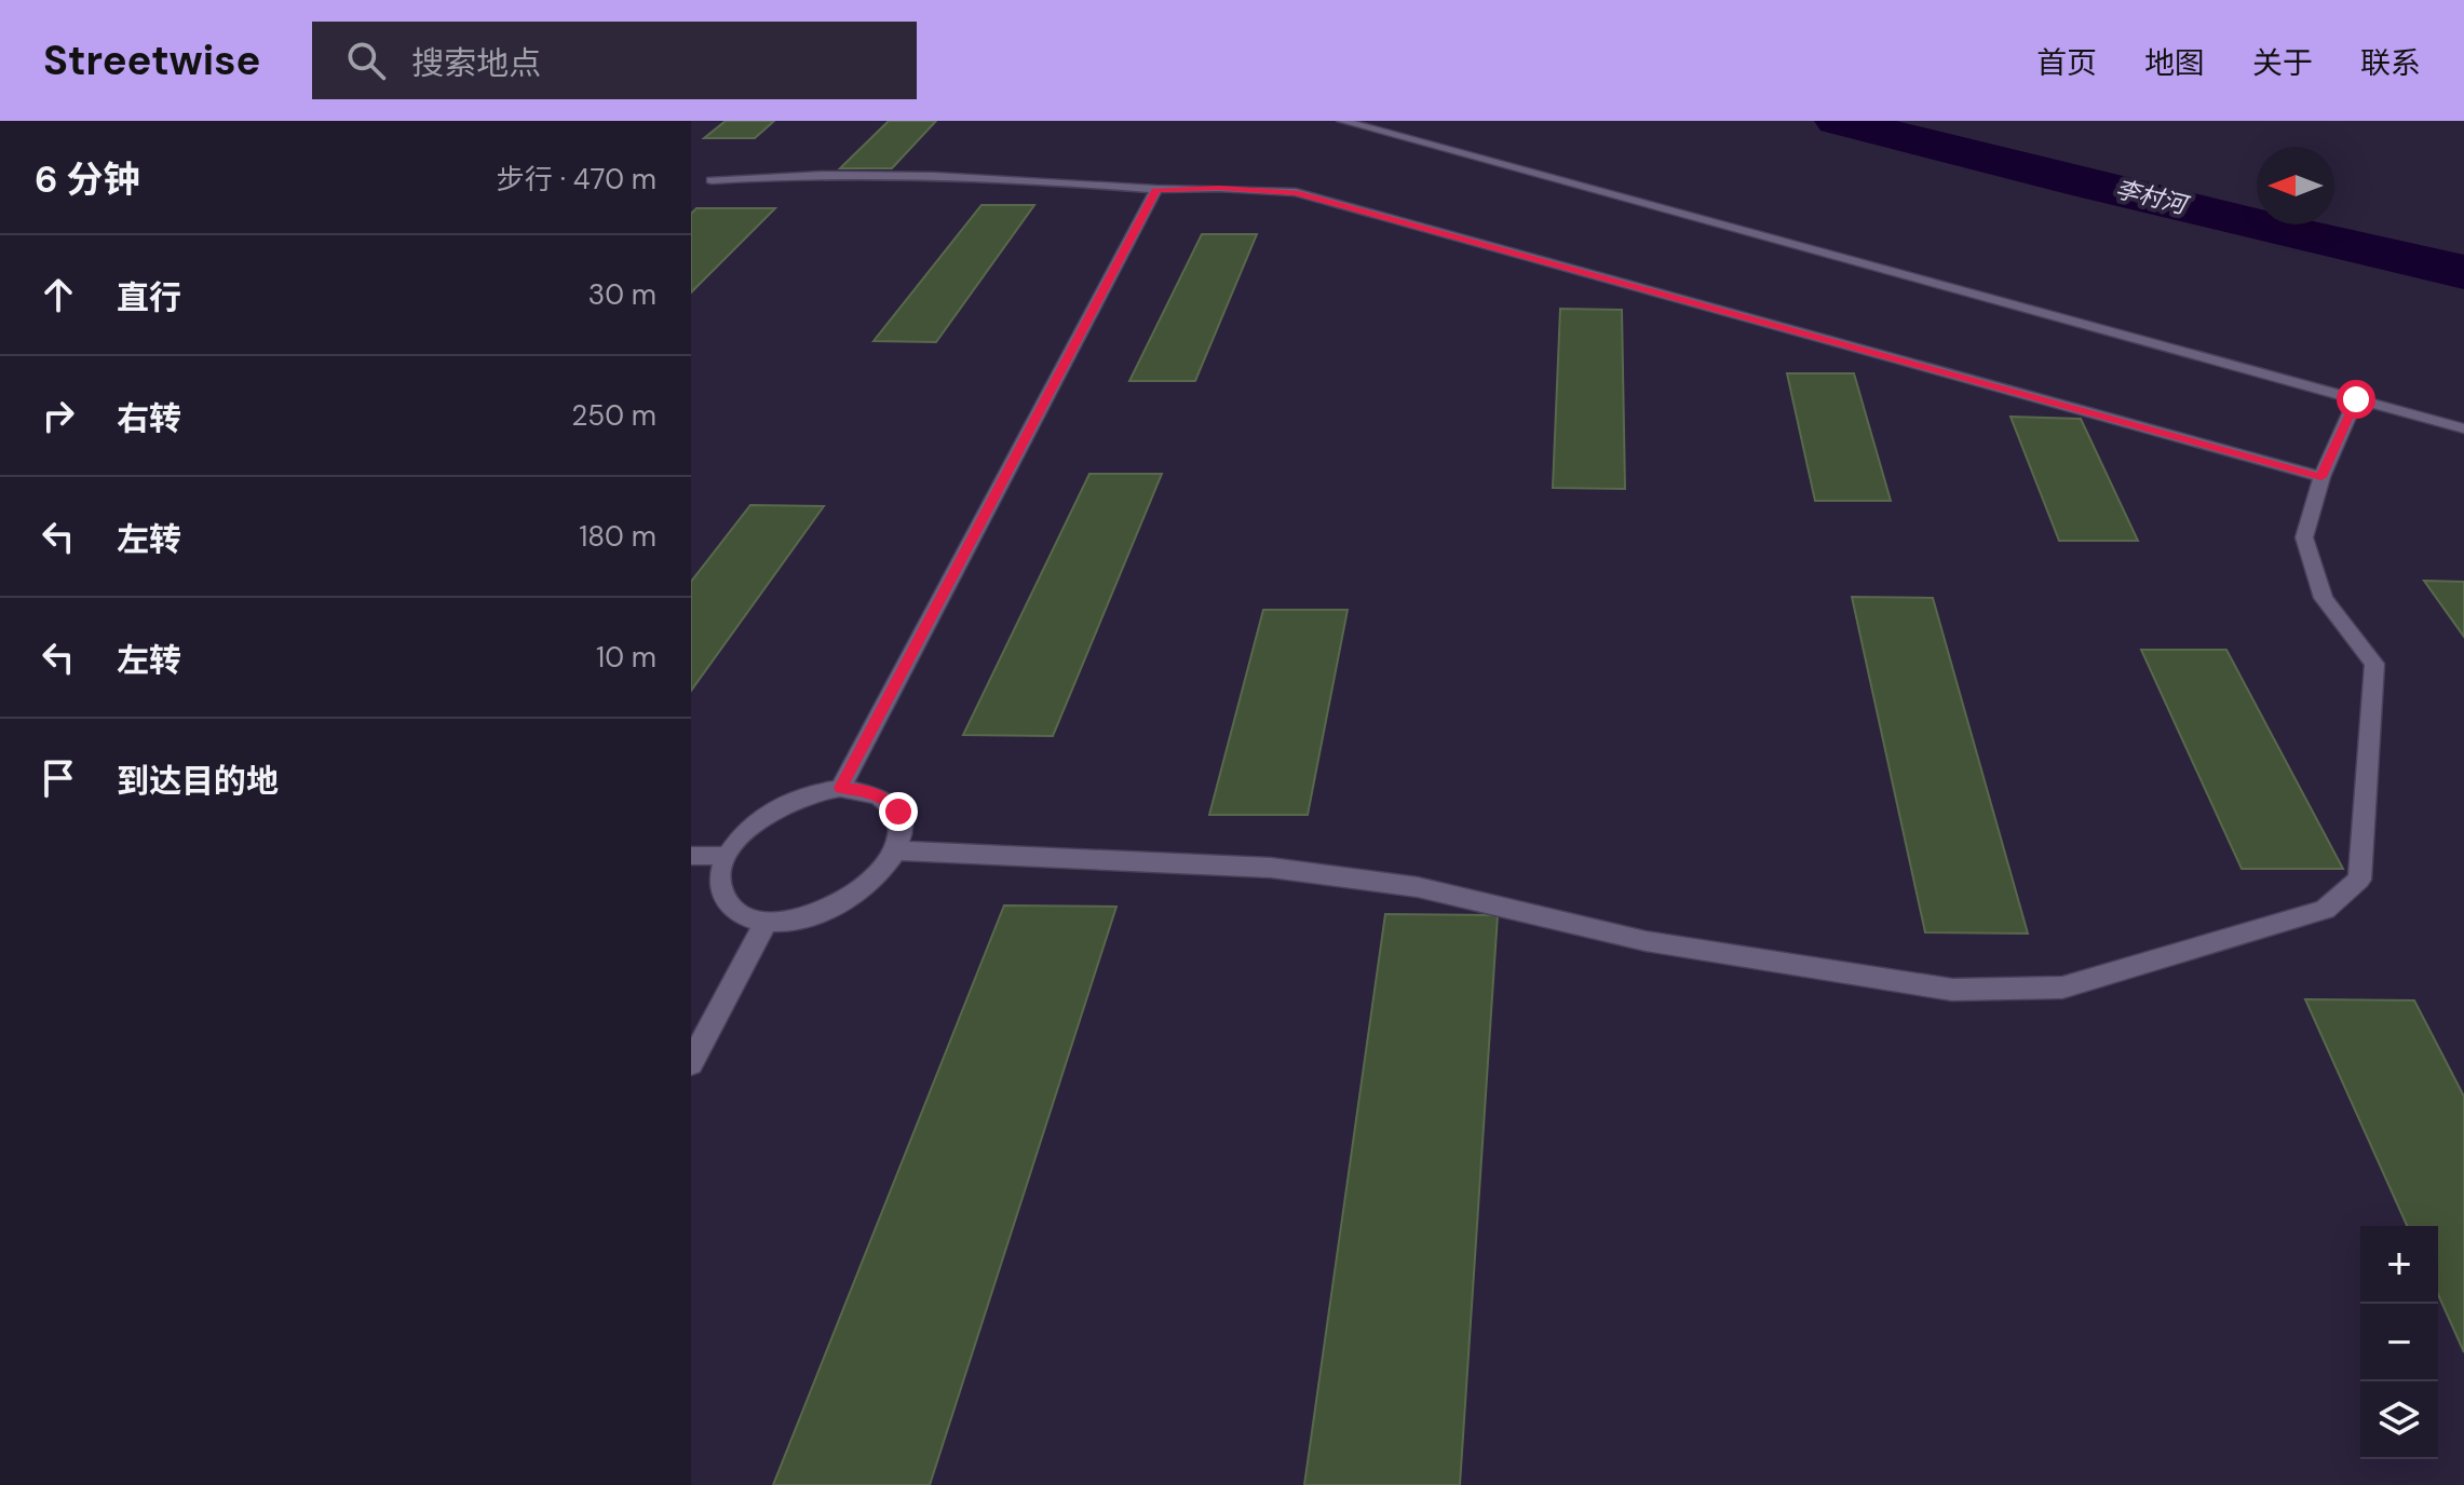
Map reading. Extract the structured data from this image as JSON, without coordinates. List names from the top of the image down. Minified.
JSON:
{"water":["李村河"],"north":"left","page":{"header":"Streetwise","search":"搜索地点","nav":["首页","地图","关于","联系"],"heading":["6 分钟","步行 · 470 m"],"list":[["直行","30 m"],["右转","250 m"],["左转","180 m"],["左转","10 m"],"到达目的地"],"map_buttons":["+","−"]}}
